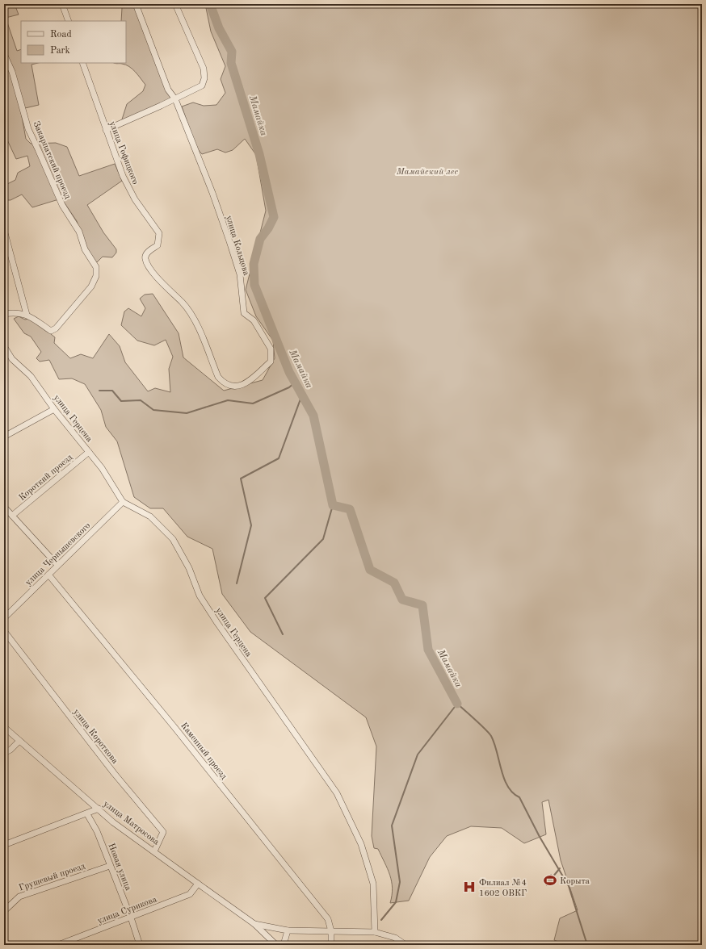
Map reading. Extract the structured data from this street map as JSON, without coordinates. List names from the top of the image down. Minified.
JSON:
{"streets":{"street":["улица Гофицкого","Закарпатский проезд","улица Кольцова","улица Герцена","Короткий проезд","улица Чернышевского","улица Короткова","Каменный проезд","улица Матросова","Новая улица","Грушевый проезд","улица Сурикова"]},"crossings":[["улица Гофицкого","улица Кольцова"],["улица Герцена","Короткий проезд"],["улица Герцена","улица Чернышевского"],["улица Герцена","улица Матросова"],["улица Чернышевского","Каменный проезд"],["улица Короткова","улица Матросова"],["Каменный проезд","улица Матросова"],["улица Матросова","улица Сурикова"],["Новая улица","Грушевый проезд"],["Новая улица","улица Сурикова"]],"water":["Мамайка"],"parks":["Мамайский лес"],"places":{"sports":["Корыта"],"hospital":["Филиал №4 1602 ОВКГ"]},"legend":["Road","Park"]}
